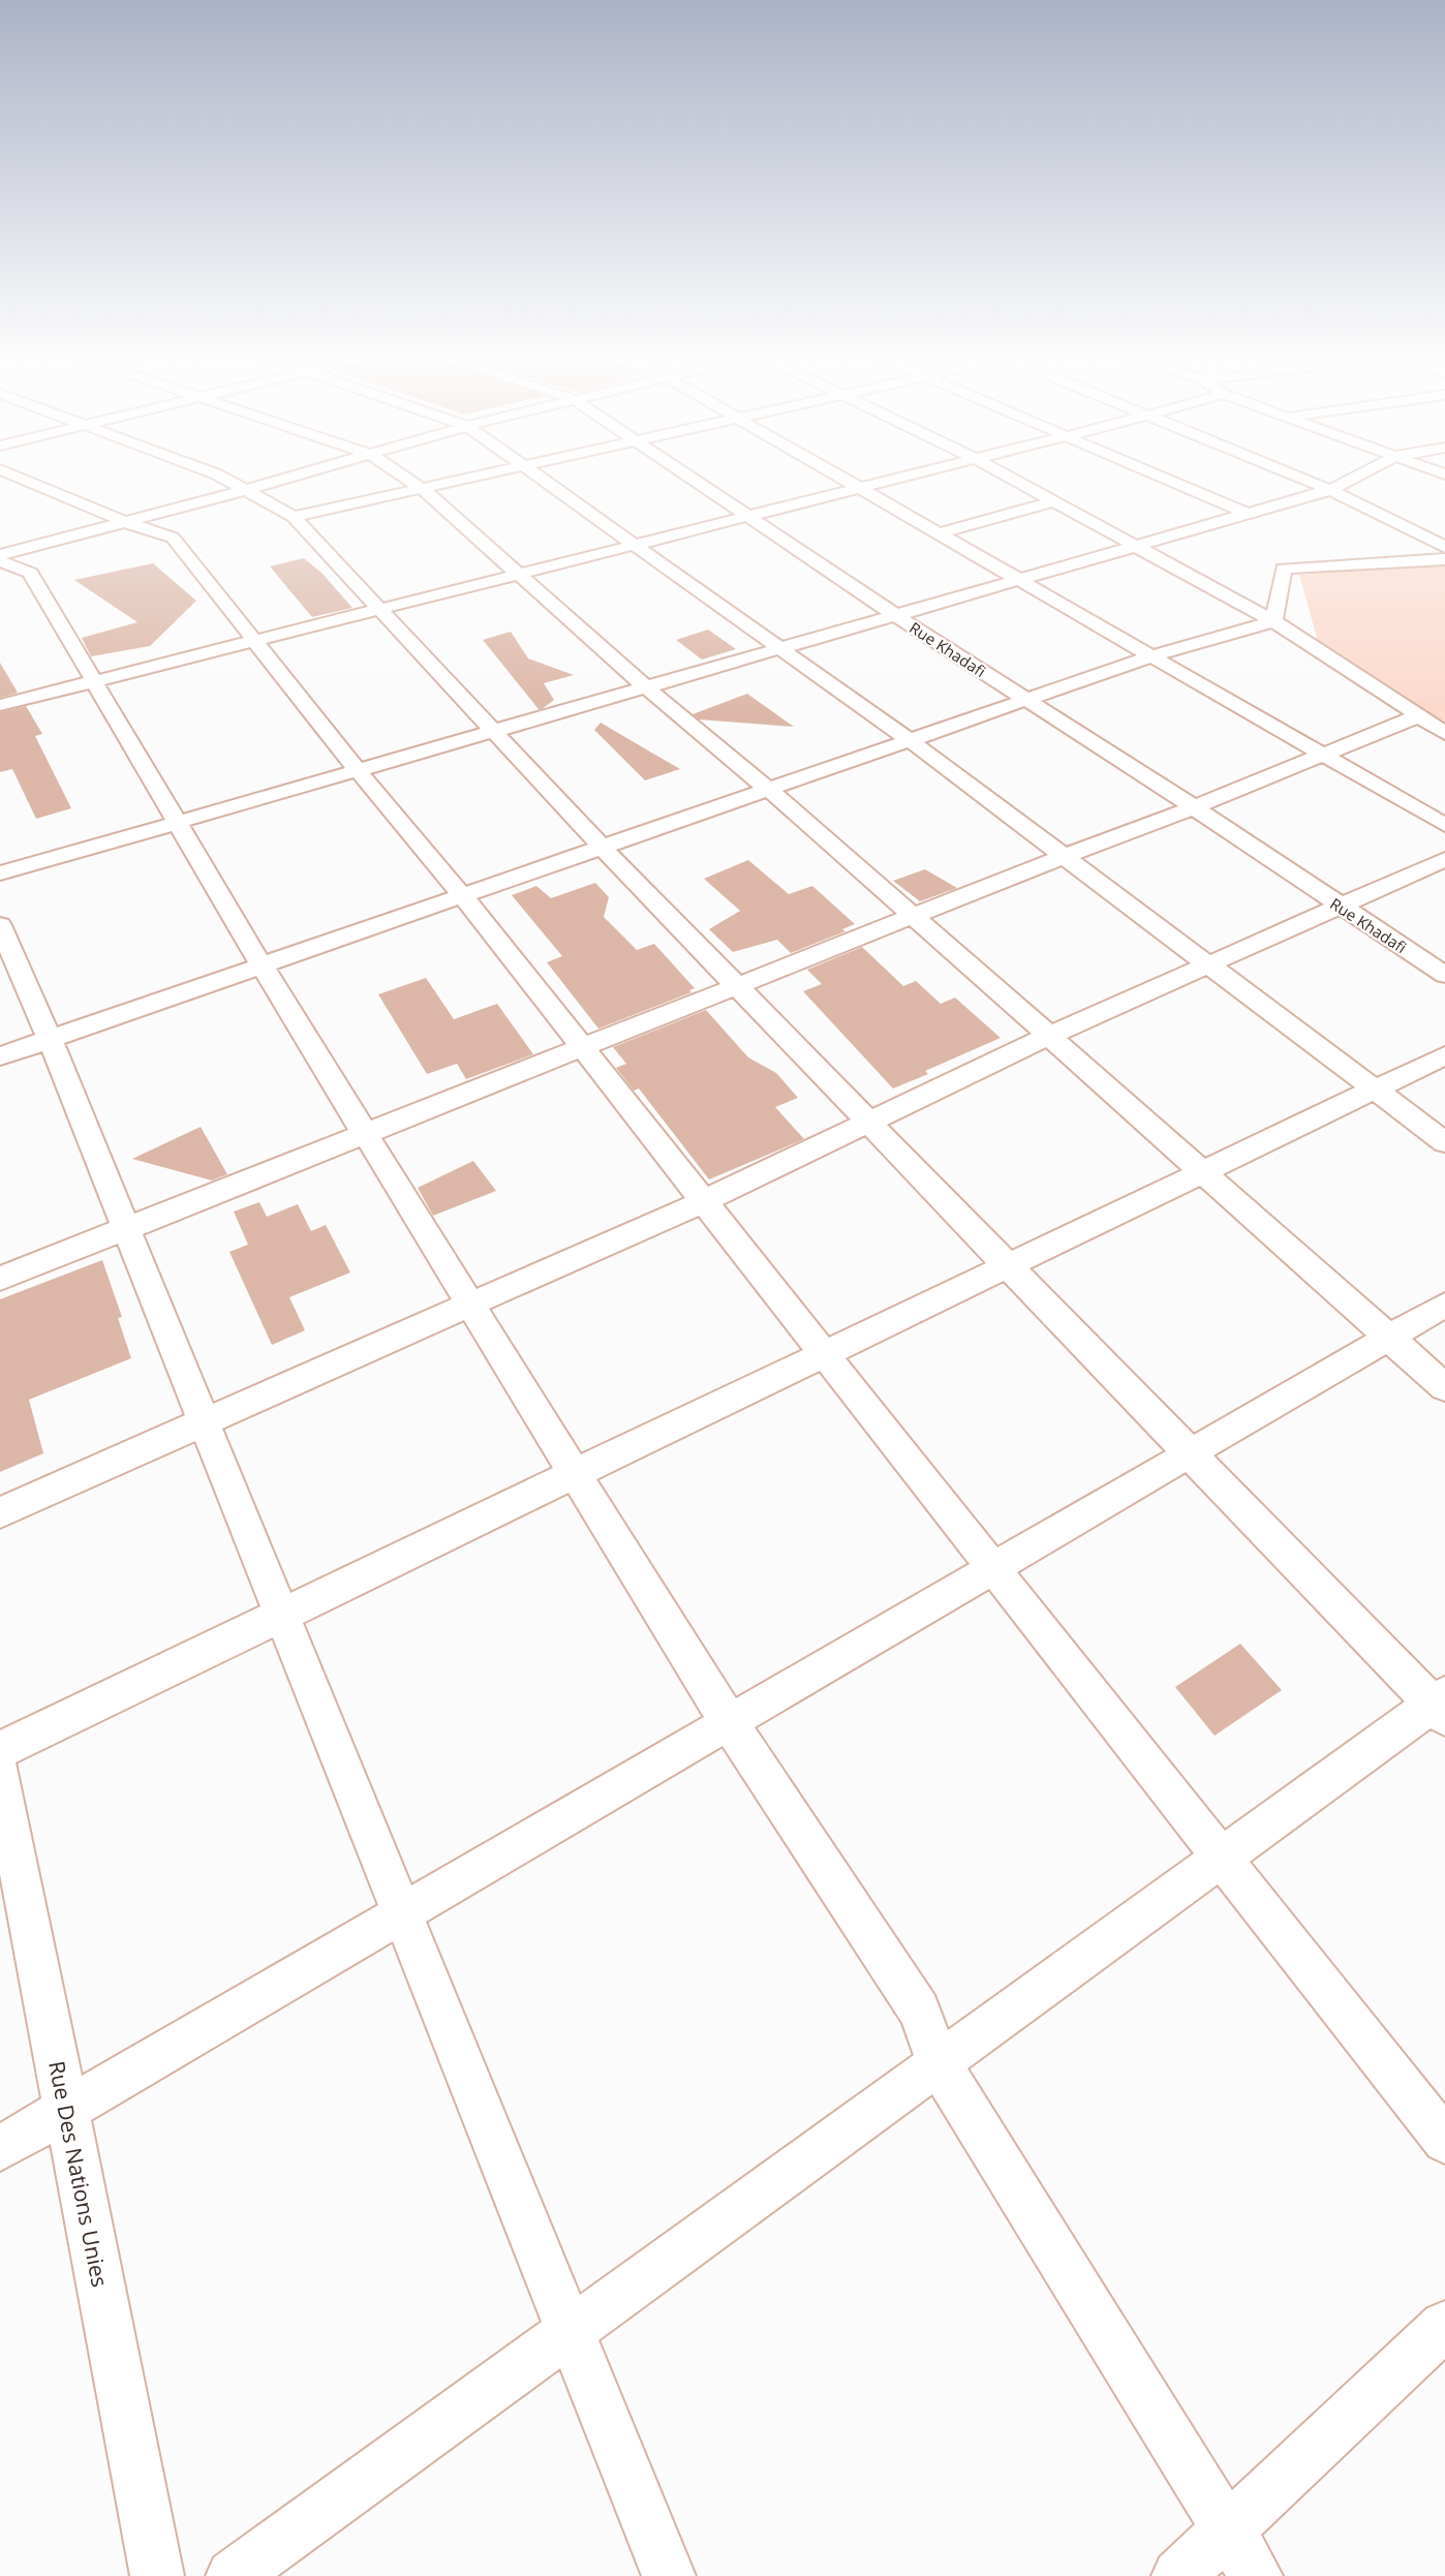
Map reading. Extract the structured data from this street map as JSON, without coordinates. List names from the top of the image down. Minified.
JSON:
{"streets":{"street":["Rue Khadafi","Rue Des Nations Unies"]}}
